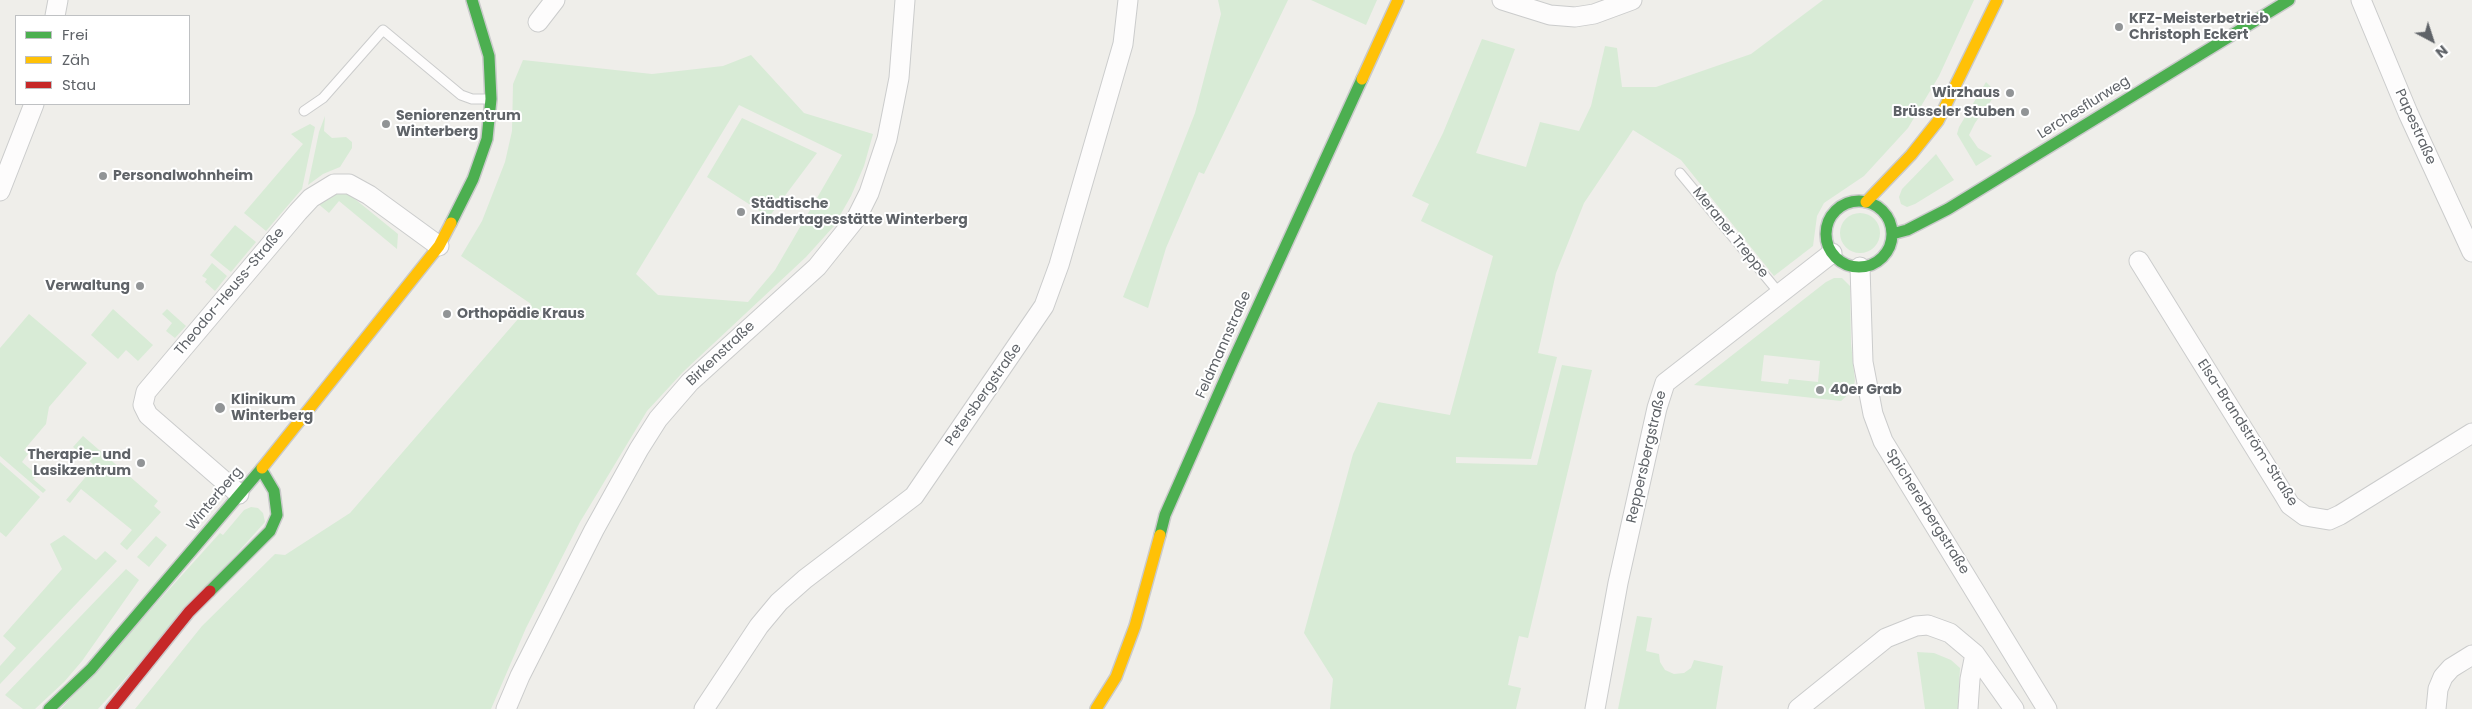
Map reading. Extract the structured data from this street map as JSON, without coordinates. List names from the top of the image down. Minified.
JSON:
{"streets":{"street":["Lerchesflurweg","Papestraße","Theodor-Heuss-Straße","Feldmannstraße","Birkenstraße","Petersbergstraße","Elsa-Brandström-Straße","Reppersbergstraße","Winterberg","Spichererbergstraße"],"lane":["Meraner Treppe"]},"crossings":[["Lerchesflurweg","Reppersbergstraße"],["Lerchesflurweg","Spichererbergstraße"],["Meraner Treppe","Reppersbergstraße"],["Theodor-Heuss-Straße","Winterberg"],["Reppersbergstraße","Spichererbergstraße"]],"places":["KFZ-Meisterbetrieb Christoph Eckert","Wirzhaus","Brüsseler Stuben","Seniorenzentrum Winterberg","Personalwohnheim","Städtische Kindertagesstätte Winterberg","Verwaltung","Orthopädie Kraus","40er Grab","Klinikum Winterberg","Therapie- und Lasikzentrum"],"legend":["Frei","Zäh","Stau"],"north":"bottom right"}
